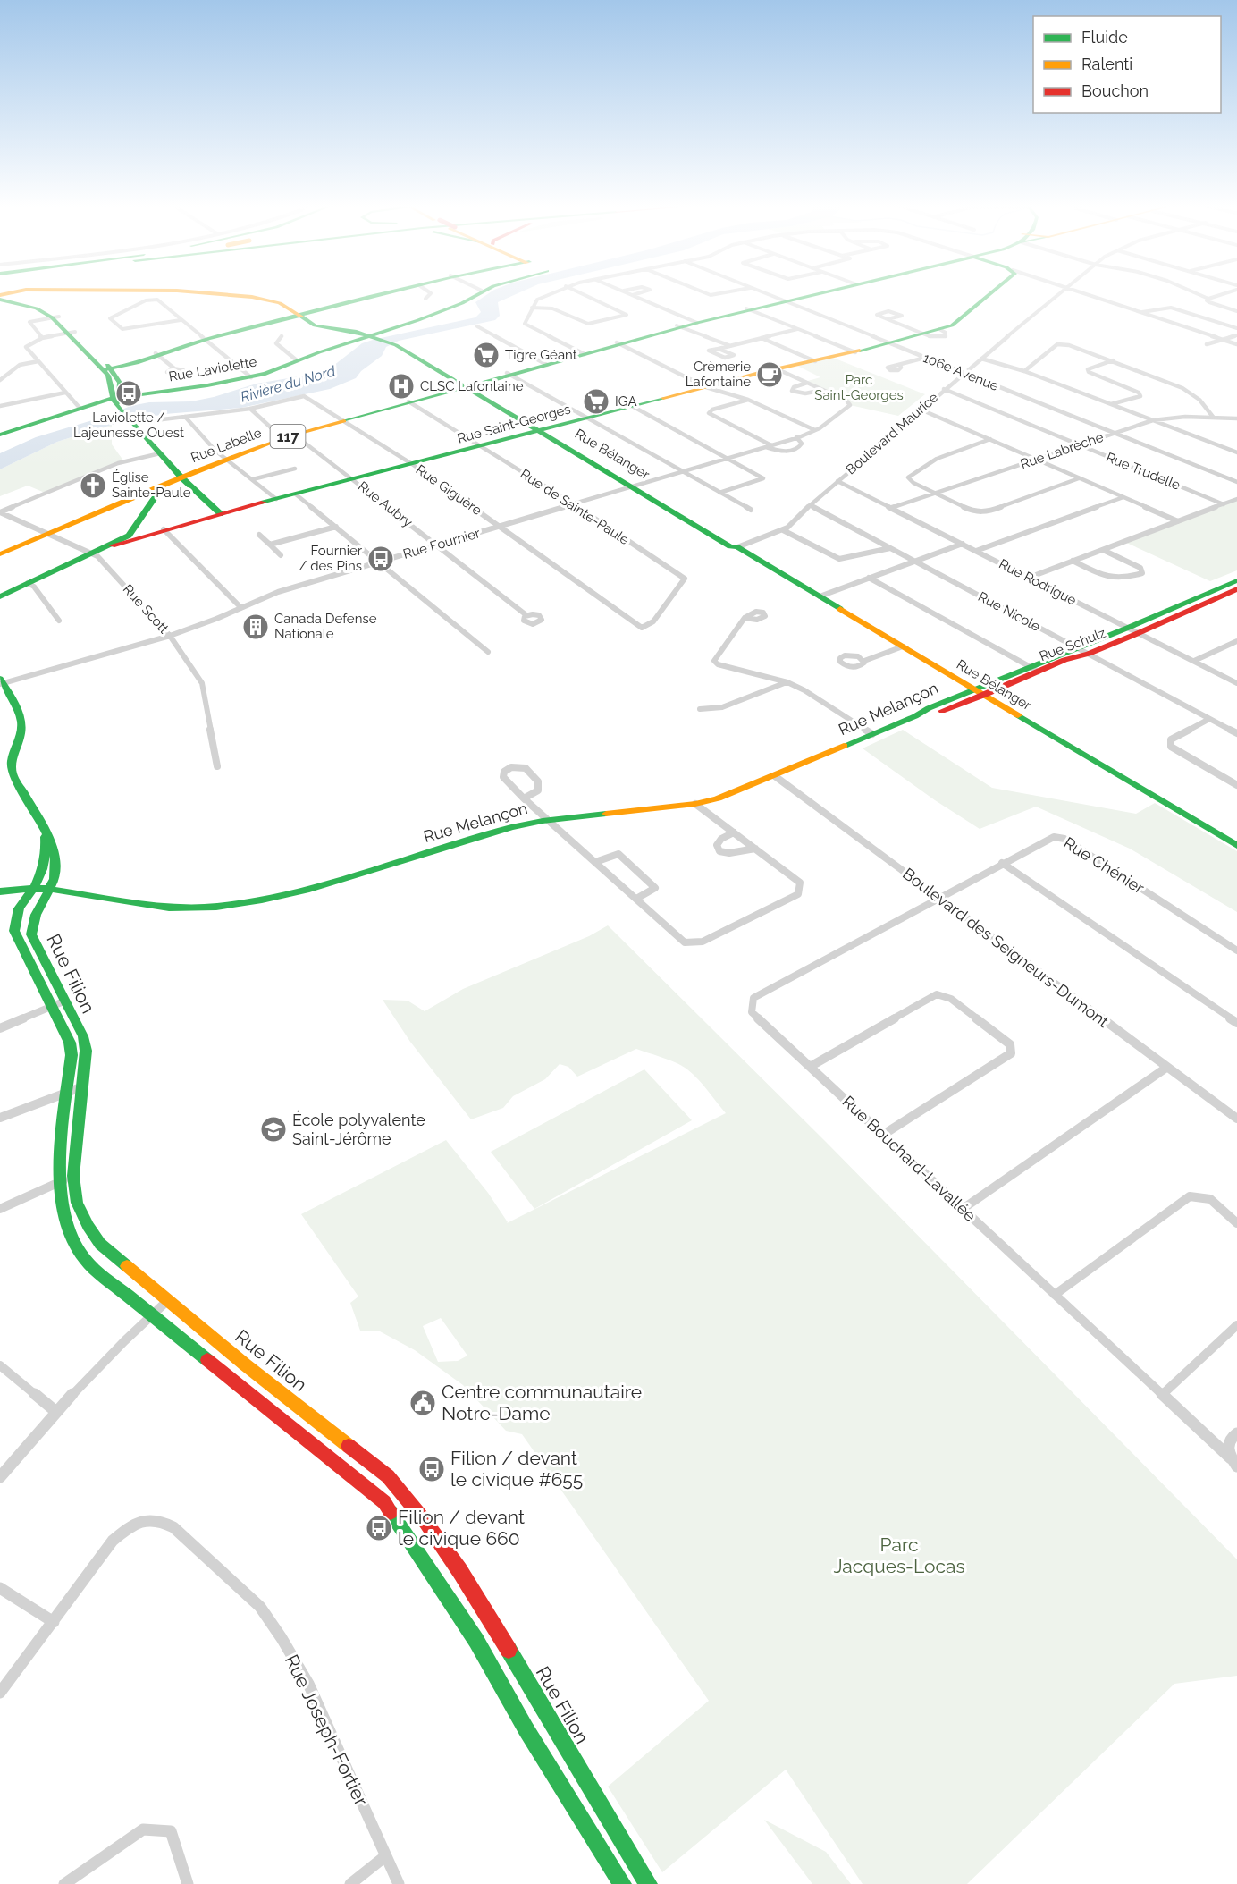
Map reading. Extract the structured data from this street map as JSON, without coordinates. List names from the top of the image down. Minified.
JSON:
{"streets":{"main road":["Rue Laviolette","Rue Saint-Georges","117","Rue Labelle","Rue Bélanger","Rue Schulz","Rue Melançon","Rue Filion"],"street":["106e Avenue","Boulevard Maurice","Rue Labrèche","Rue Trudelle","Rue Giguère","Rue Aubry","Rue de Sainte-Paule","Rue Fournier","Rue Rodrigue","Rue Scott","Rue Nicole","Rue Chénier","Boulevard des Seigneurs-Dumont","Rue Bouchard-Lavallée","Rue Joseph-Fortier"]},"crossings":[["Rue Laviolette","Rue Bélanger"],["106e Avenue","Rue Saint-Georges"],["106e Avenue","Boulevard Maurice"],["106e Avenue","117"],["106e Avenue","Rue Labrèche"],["Rue Saint-Georges","Rue Labelle"],["Rue Saint-Georges","Rue Bélanger"],["Rue Saint-Georges","Rue Giguère"],["Rue Saint-Georges","Rue Aubry"],["Rue Saint-Georges","Rue de Sainte-Paule"],["Rue Saint-Georges","Rue Fournier"],["Rue Saint-Georges","Rue Scott"],["Boulevard Maurice","Rue Bélanger"],["Boulevard Maurice","Rue Trudelle"],["Boulevard Maurice","Rue Rodrigue"],["Boulevard Maurice","Rue Nicole"],["117","Rue Labelle"],["117","Rue Bélanger"],["Rue Labelle","Rue Bélanger"],["Rue Labelle","Rue Giguère"],["Rue Labelle","Rue Aubry"],["Rue Labelle","Rue de Sainte-Paule"],["Rue Labelle","Rue Scott"],["Rue Labrèche","Rue Trudelle"],["Rue Labrèche","Rue Rodrigue"],["Rue Bélanger","Rue Fournier"],["Rue Bélanger","Rue Schulz"],["Rue Bélanger","Rue Melançon"],["Rue Giguère","Rue de Sainte-Paule"],["Rue Giguère","Rue Fournier"],["Rue Aubry","Rue Fournier"],["Rue de Sainte-Paule","Rue Fournier"],["Rue Fournier","Rue Scott"],["Rue Fournier","Rue Filion"],["Rue Rodrigue","Rue Schulz"],["Rue Nicole","Rue Schulz"],["Rue Schulz","Rue Melançon"],["Rue Melançon","Boulevard des Seigneurs-Dumont"],["Rue Melançon","Rue Filion"],["Rue Chénier","Boulevard des Seigneurs-Dumont"],["Rue Chénier","Rue Bouchard-Lavallée"],["Boulevard des Seigneurs-Dumont","Rue Bouchard-Lavallée"]],"water":["Rivière du Nord"],"parks":["Parc Saint-Georges","Parc Jacques-Locas"],"places":{"supermarket":["Tigre Géant","IGA"],"cafe":["Crèmerie Lafontaine"],"hospital":["CLSC Lafontaine"],"bus stop":["Laviolette / Lajeunesse Ouest","Fournier / des Pins","Filion / devant le civique #655","Filion / devant le civique 660"],"church":["Église Sainte-Paule"],"building":["Canada Defense Nationale"],"school or university":["École polyvalente Saint-Jérôme"],"public building":["Centre communautaire Notre-Dame"]},"legend":["Fluide","Ralenti","Bouchon"]}
